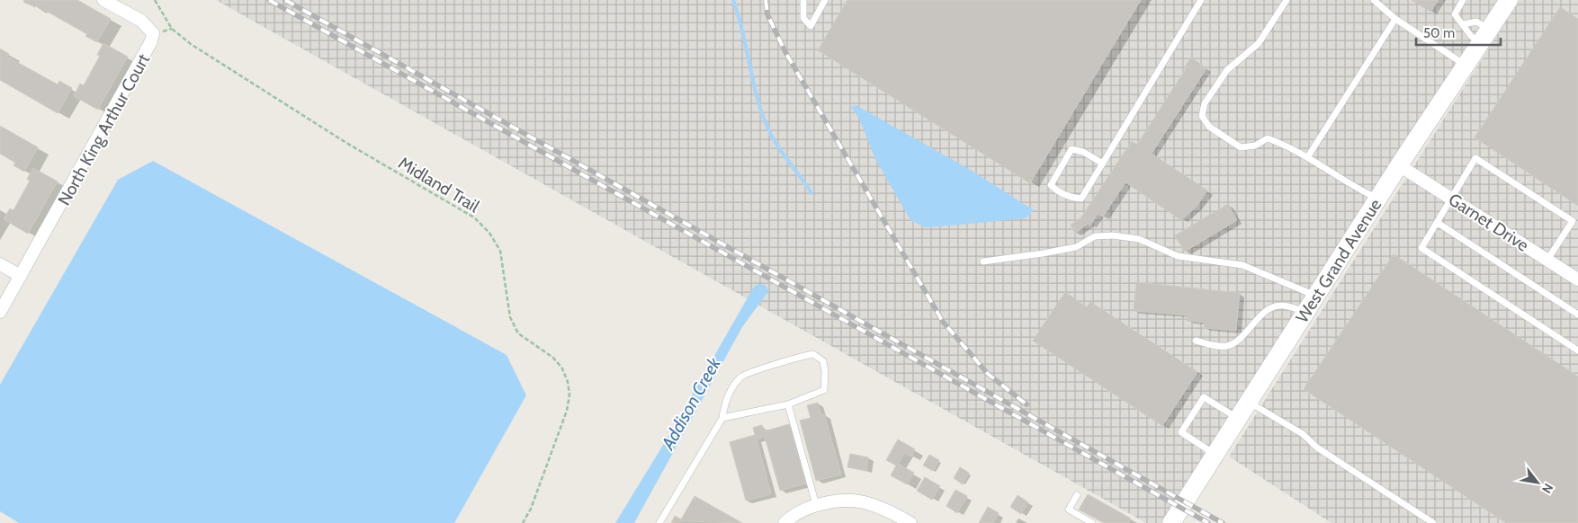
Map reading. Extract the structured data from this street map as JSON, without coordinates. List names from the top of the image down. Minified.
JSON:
{"streets":{"main road":["West Grand Avenue"],"street":["North King Arthur Court","Garnet Drive"],"path":["Midland Trail"]},"crossings":[["Garnet Drive","West Grand Avenue"]],"water":["Addison Creek"],"scale_bar":"50 m","north":"bottom right"}
